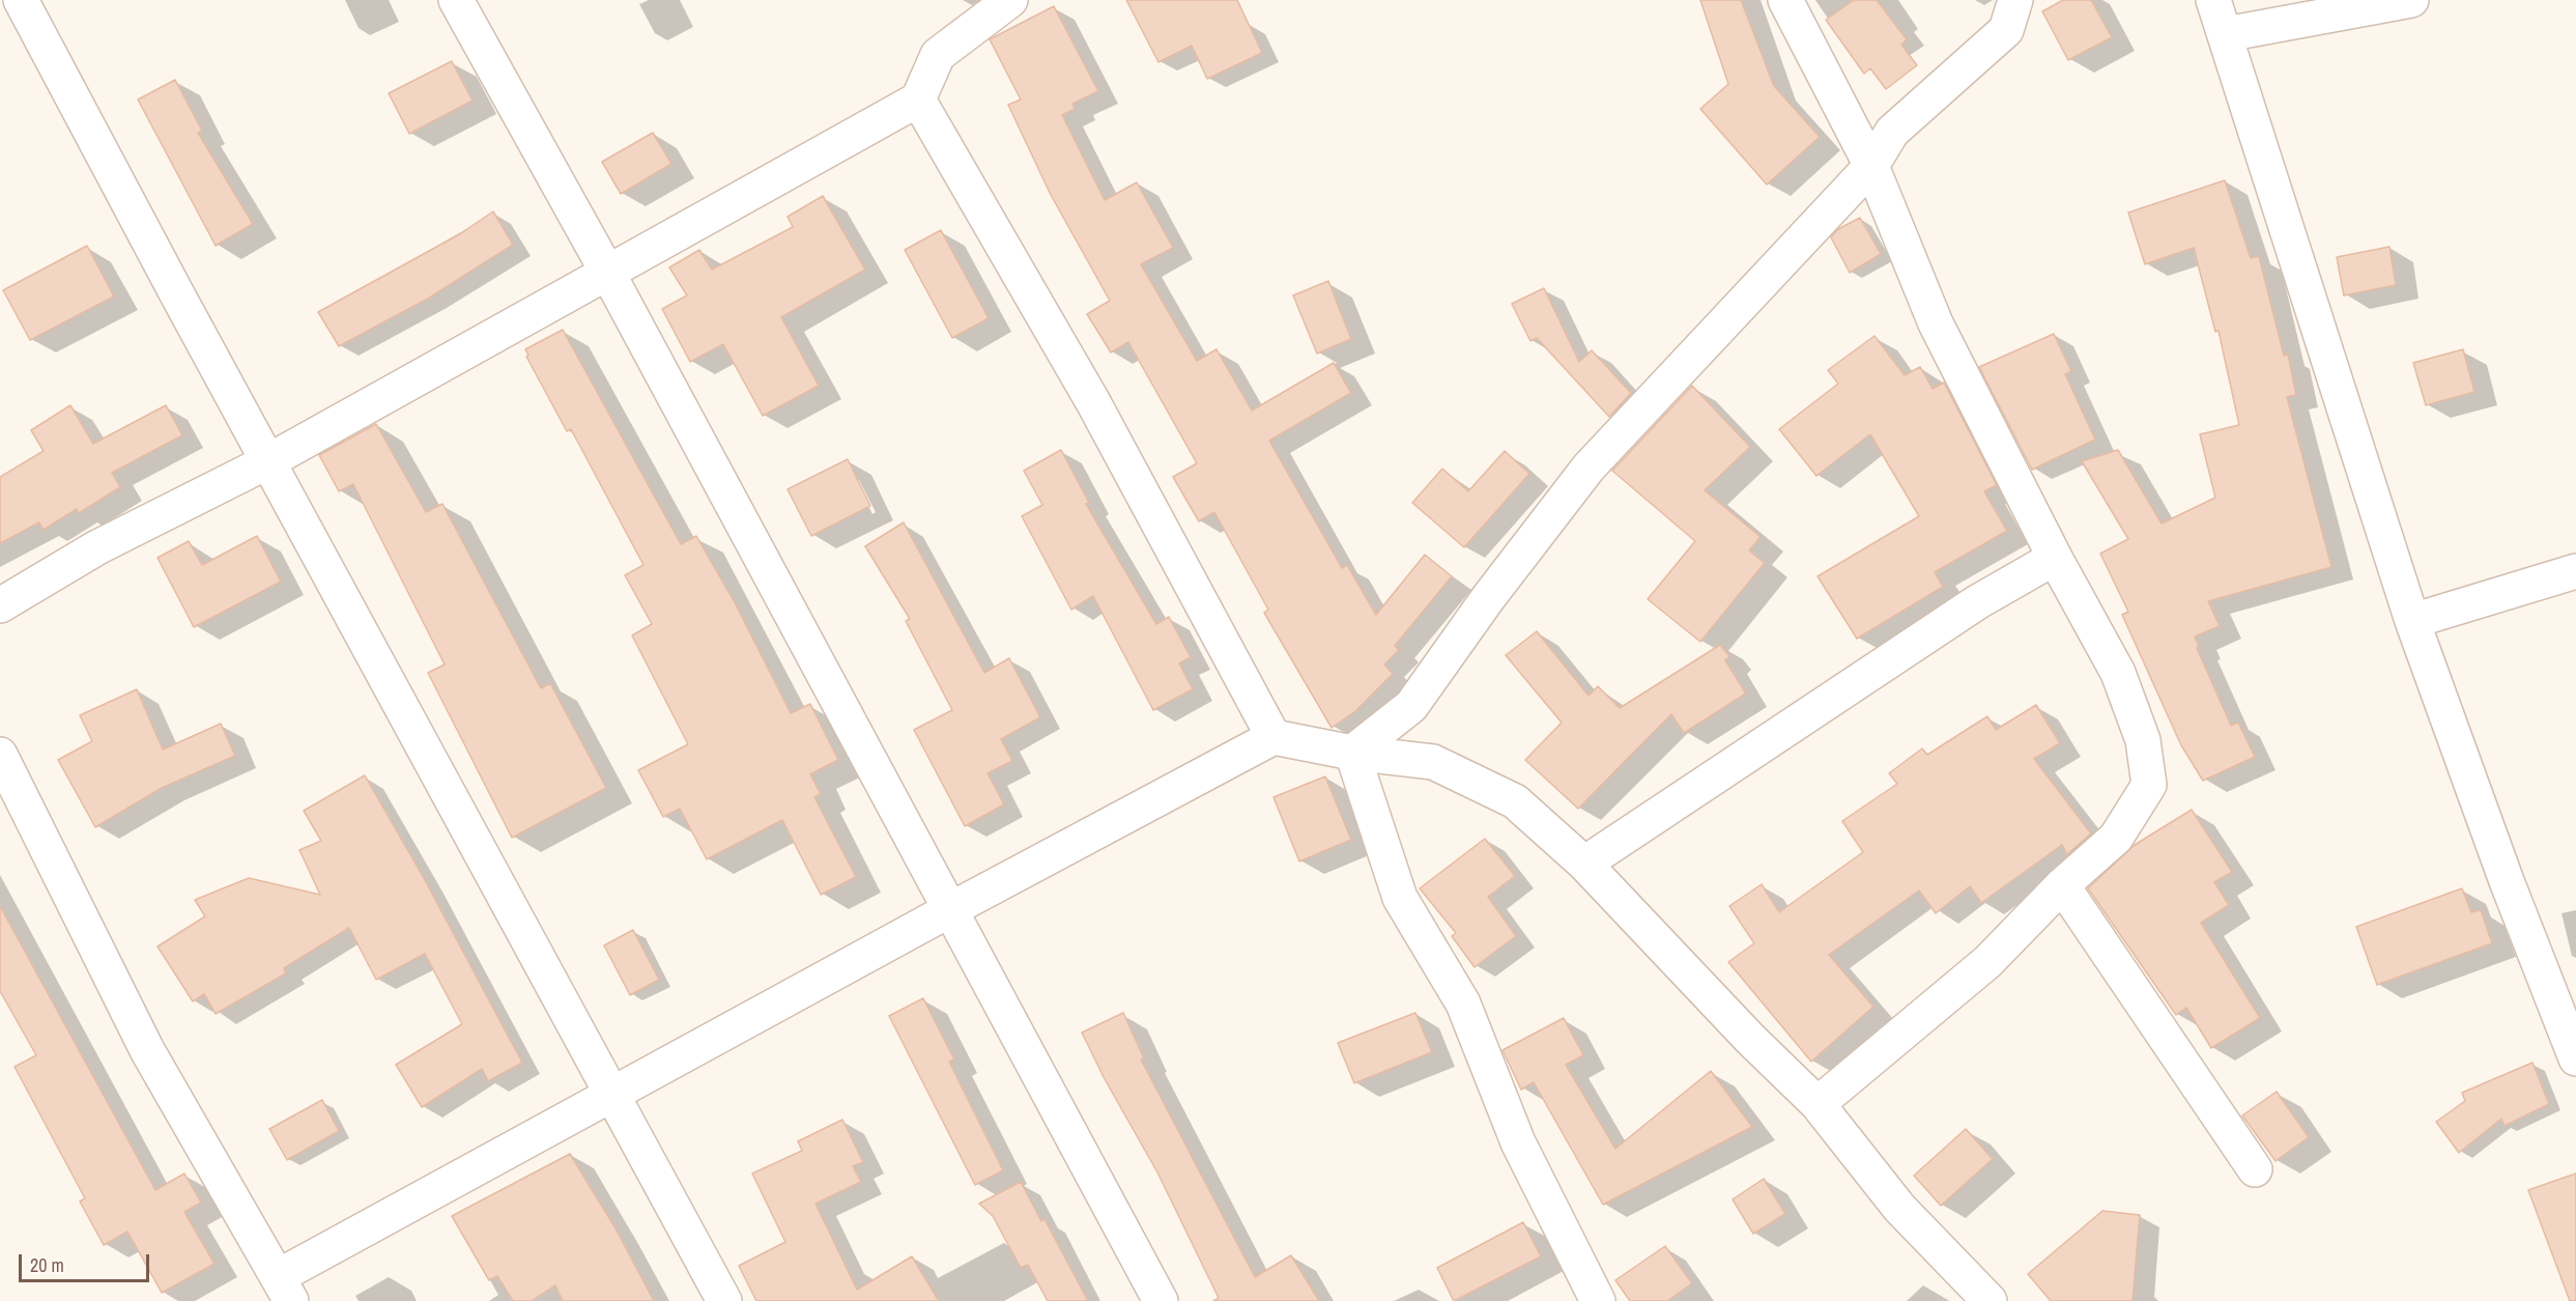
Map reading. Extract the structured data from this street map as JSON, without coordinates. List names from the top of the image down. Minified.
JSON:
{"scale_bar":"20 m"}
